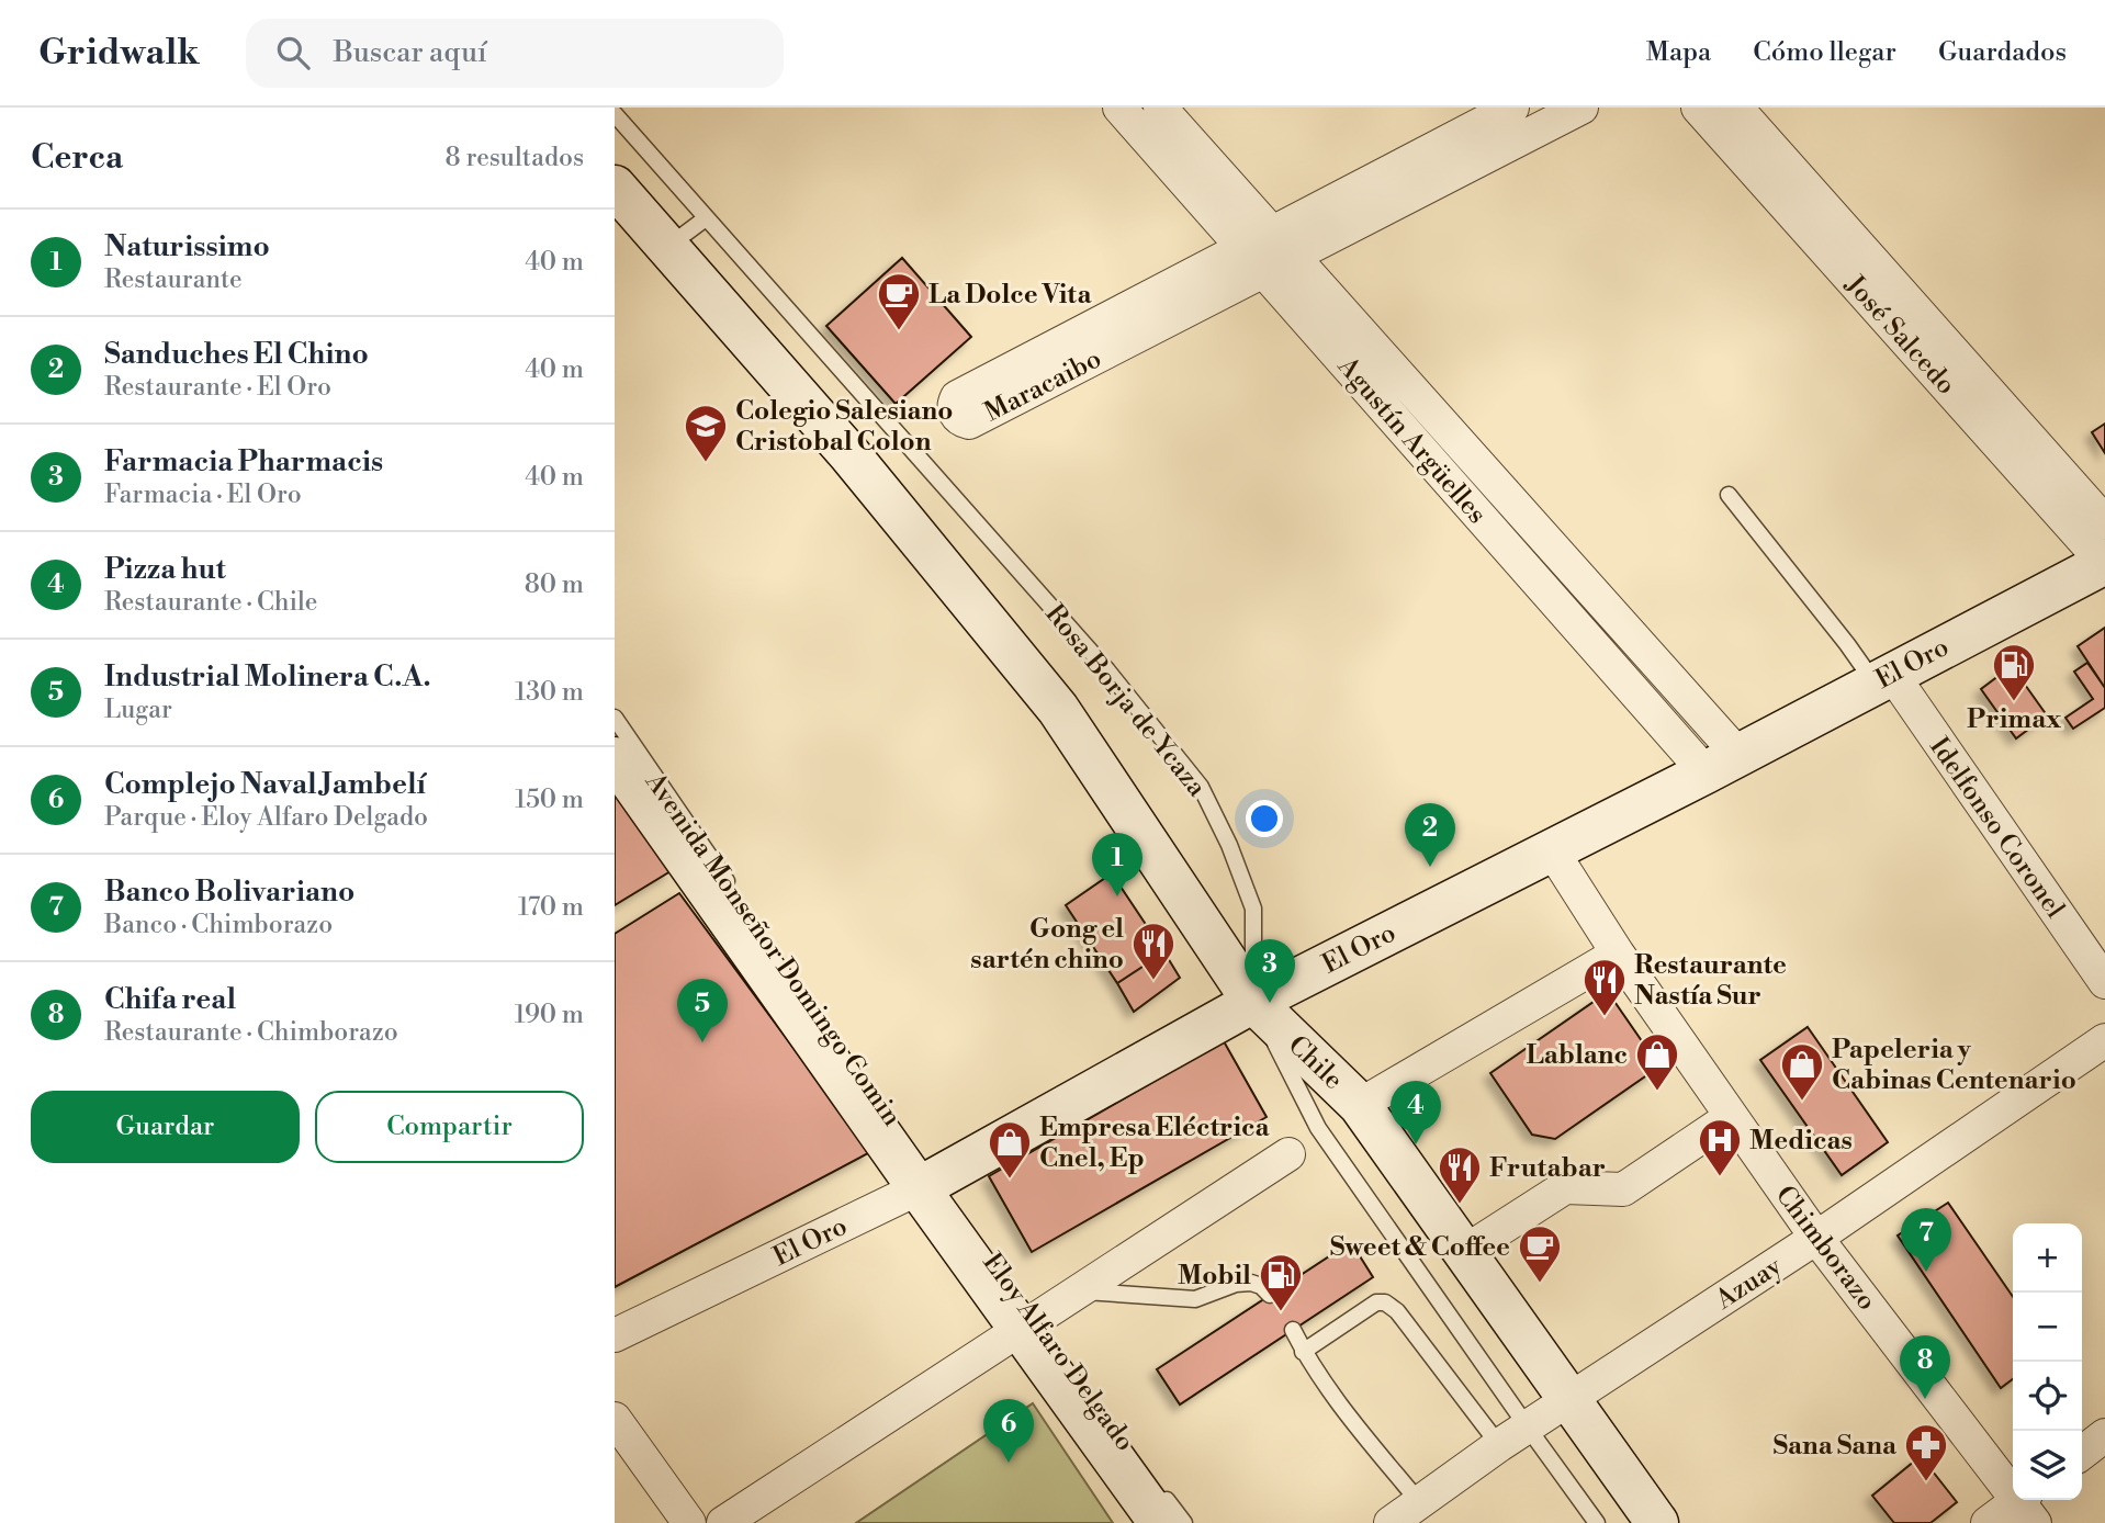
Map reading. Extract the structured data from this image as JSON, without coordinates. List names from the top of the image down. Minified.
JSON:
{"streets":{"main road":["El Oro","Avenida Monseñor Domingo Comin","Chile","Eloy Alfaro Delgado"],"street":["José Salcedo","Maracaibo","Agustín Argüelles","Idelfonso Coronel","Chimborazo","Azuay"],"lane":["Rosa Borja de Ycaza"]},"crossings":[["José Salcedo","El Oro"],["Maracaibo","Agustín Argüelles"],["Agustín Argüelles","El Oro"],["El Oro","Rosa Borja de Ycaza"],["El Oro","Idelfonso Coronel"],["El Oro","Avenida Monseñor Domingo Comin"],["El Oro","Chile"],["El Oro","Chimborazo"],["El Oro","Eloy Alfaro Delgado"],["Rosa Borja de Ycaza","Chile"],["Avenida Monseñor Domingo Comin","Eloy Alfaro Delgado"],["Chile","Azuay"],["Chimborazo","Azuay"]],"places":{"cafe":["La Dolce Vita","Sweet & Coffee"],"school or university":["Colegio Salesiano Cristobal Colon"],"fuel station":["Primax","Mobil"],"restaurant":["Gong el sartén chino","Restaurante Nastía Sur","Frutabar"],"shop":["Lablanc","Papeleria y Cabinas Centenario","Empresa Eléctrica Cnel, Ep"],"hospital":["Medicas"],"pharmacy":["Sana Sana"]},"page":{"header":"Gridwalk","search":"Buscar aquí","nav":["Mapa","Cómo llegar","Guardados"],"heading":["Cerca","8 resultados"],"list":[{"mark":"1","name":"Naturissimo","note":"Restaurante","value":"40 m"},{"mark":"2","name":"Sanduches El Chino","note":"Restaurante · El Oro","value":"40 m"},{"mark":"3","name":"Farmacia Pharmacis","note":"Farmacia · El Oro","value":"40 m"},{"mark":"4","name":"Pizza hut","note":"Restaurante · Chile","value":"80 m"},{"mark":"5","name":"Industrial Molinera C.A.","note":"Lugar","value":"130 m"},{"mark":"6","name":"Complejo Naval Jambelí","note":"Parque · Eloy Alfaro Delgado","value":"150 m"},{"mark":"7","name":"Banco Bolivariano","note":"Banco · Chimborazo","value":"170 m"},{"mark":"8","name":"Chifa real","note":"Restaurante · Chimborazo","value":"190 m"}],"pins":["2","1","3","5","4","7","8","6"],"buttons":["Guardar","Compartir"],"map_buttons":["+","−"]}}
